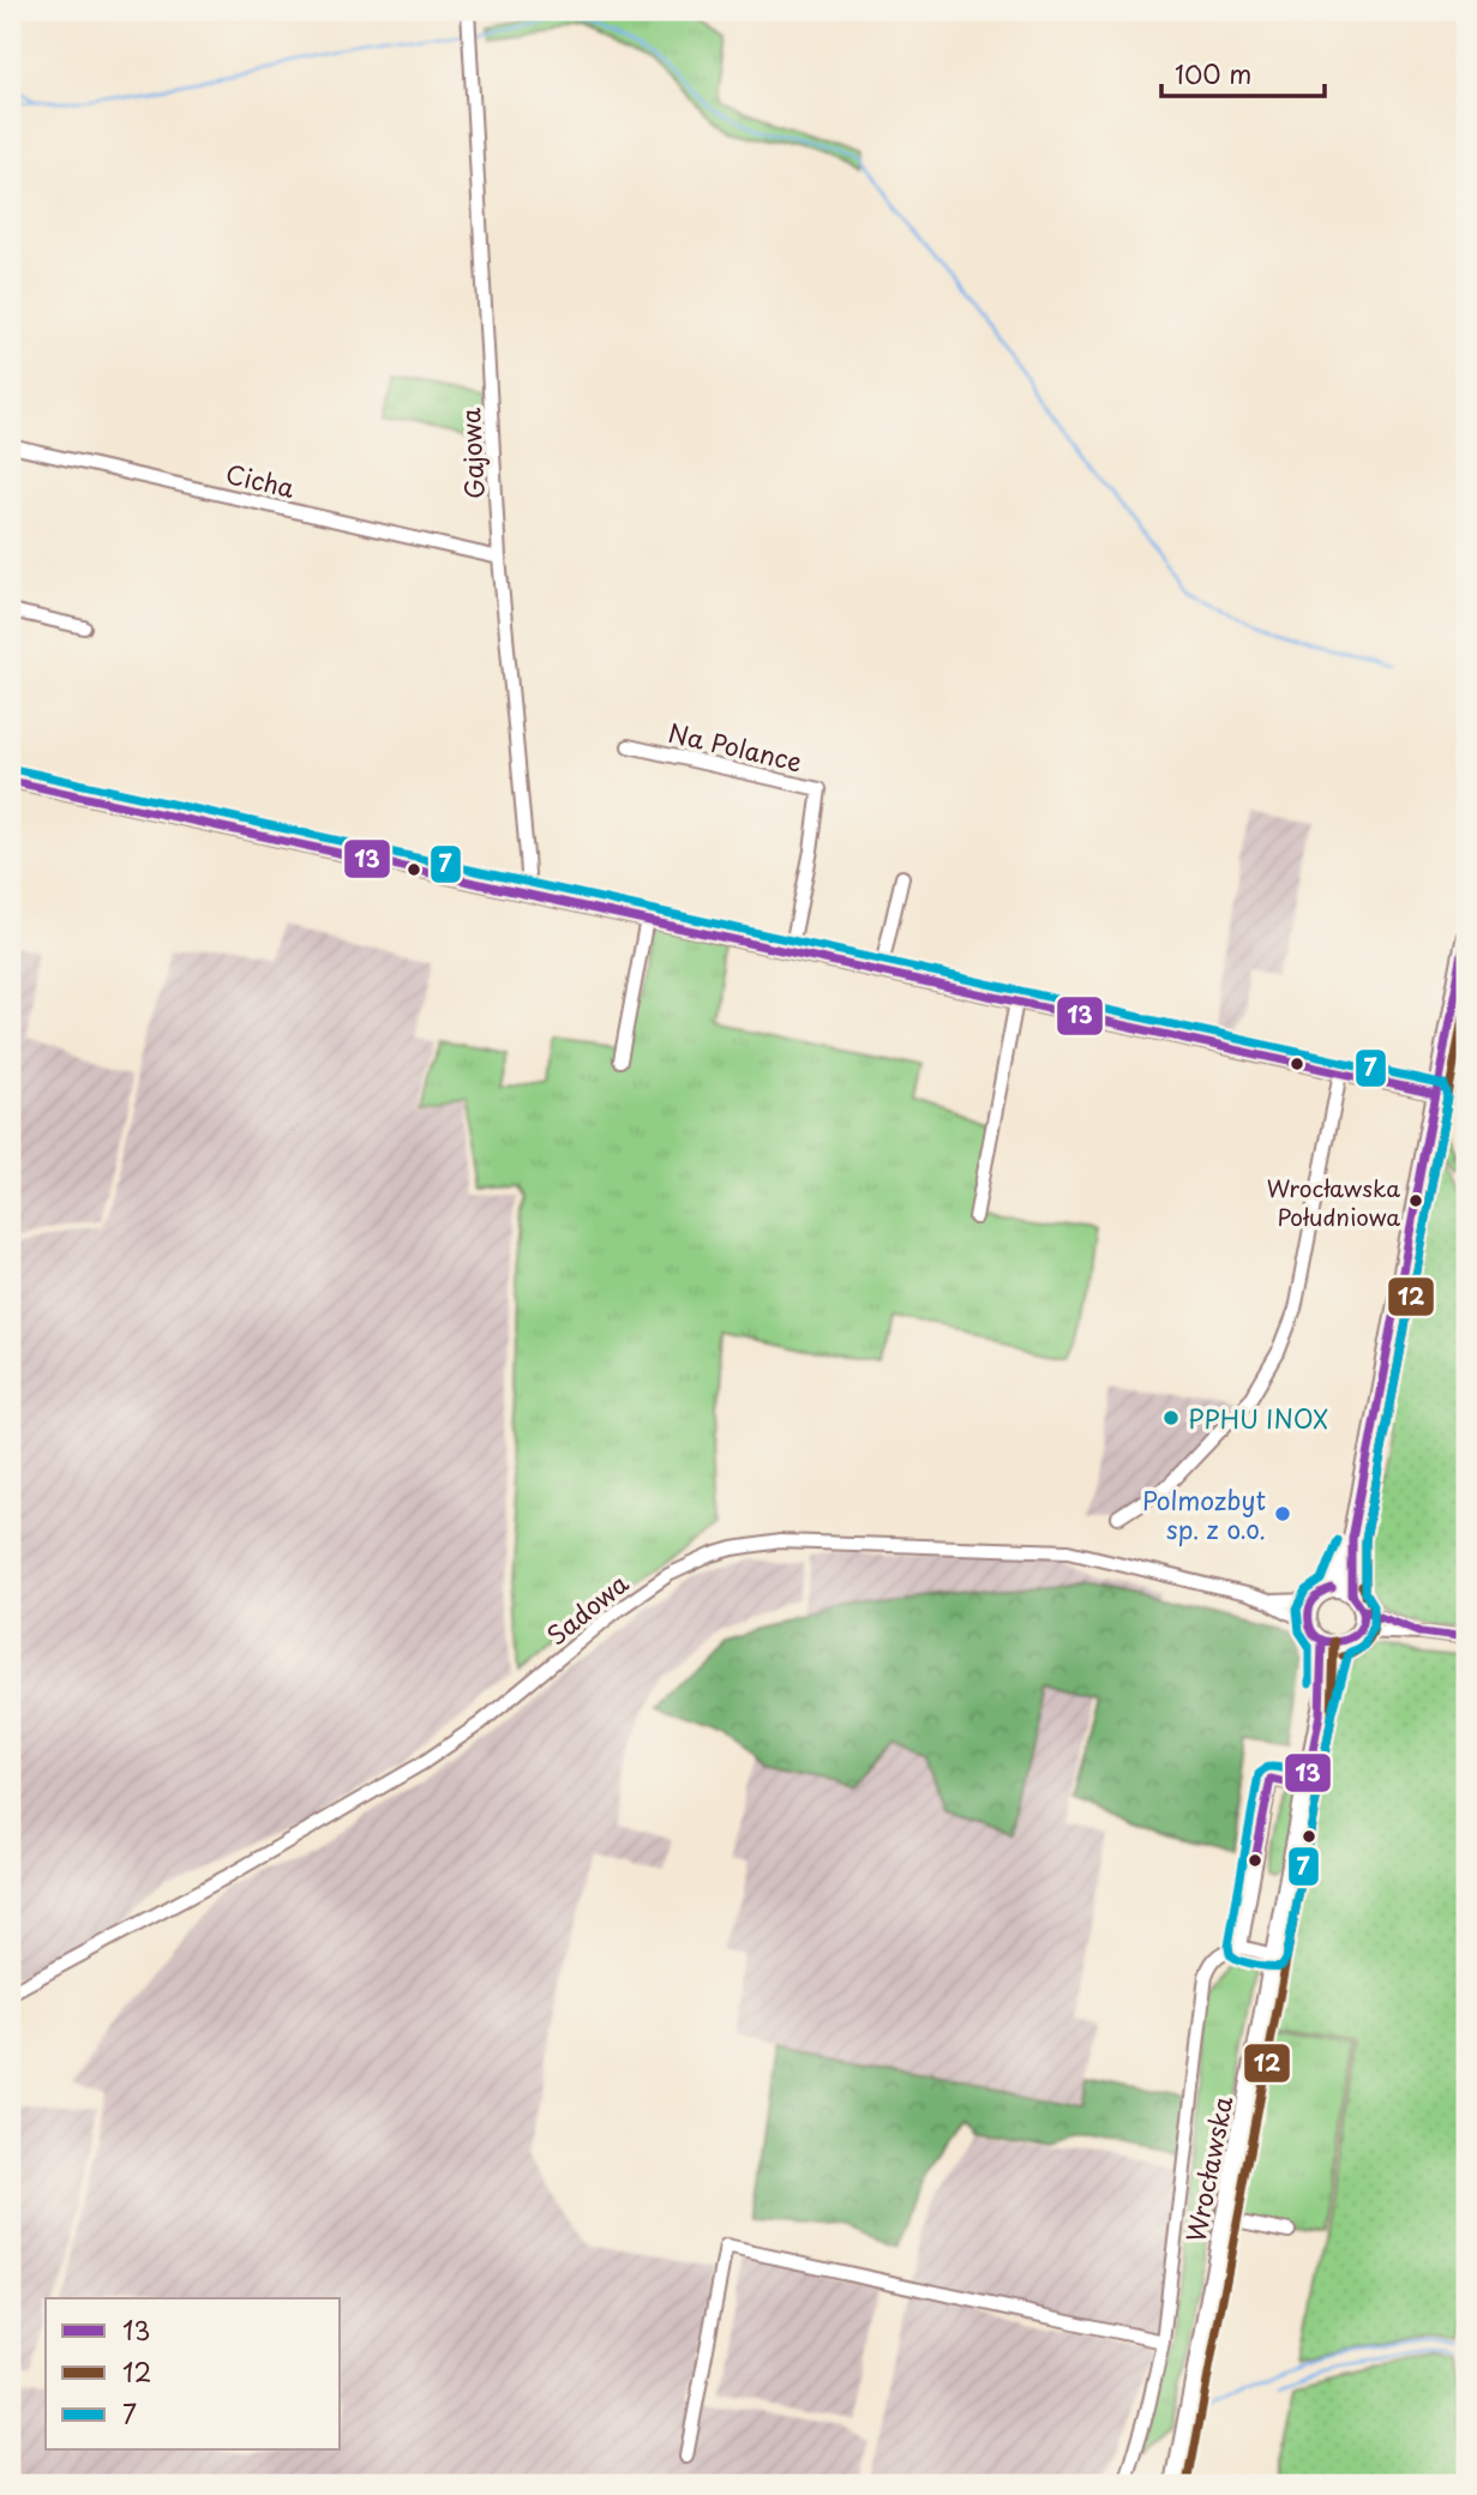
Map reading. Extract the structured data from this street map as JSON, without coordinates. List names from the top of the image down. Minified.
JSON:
{"streets":{"main road":["Wrocławska"],"street":["Gajowa","Cicha","Na Polance","Sadowa"]},"crossings":[["Gajowa","Cicha"],["Sadowa","Wrocławska"]],"places":["Wrocławska Południowa","PPHU INOX","Polmozbyt sp. z o.o."],"lines":["transit line 7","transit line 13","transit line 12"],"legend":["13","12","7"],"scale_bar":"100 m"}
